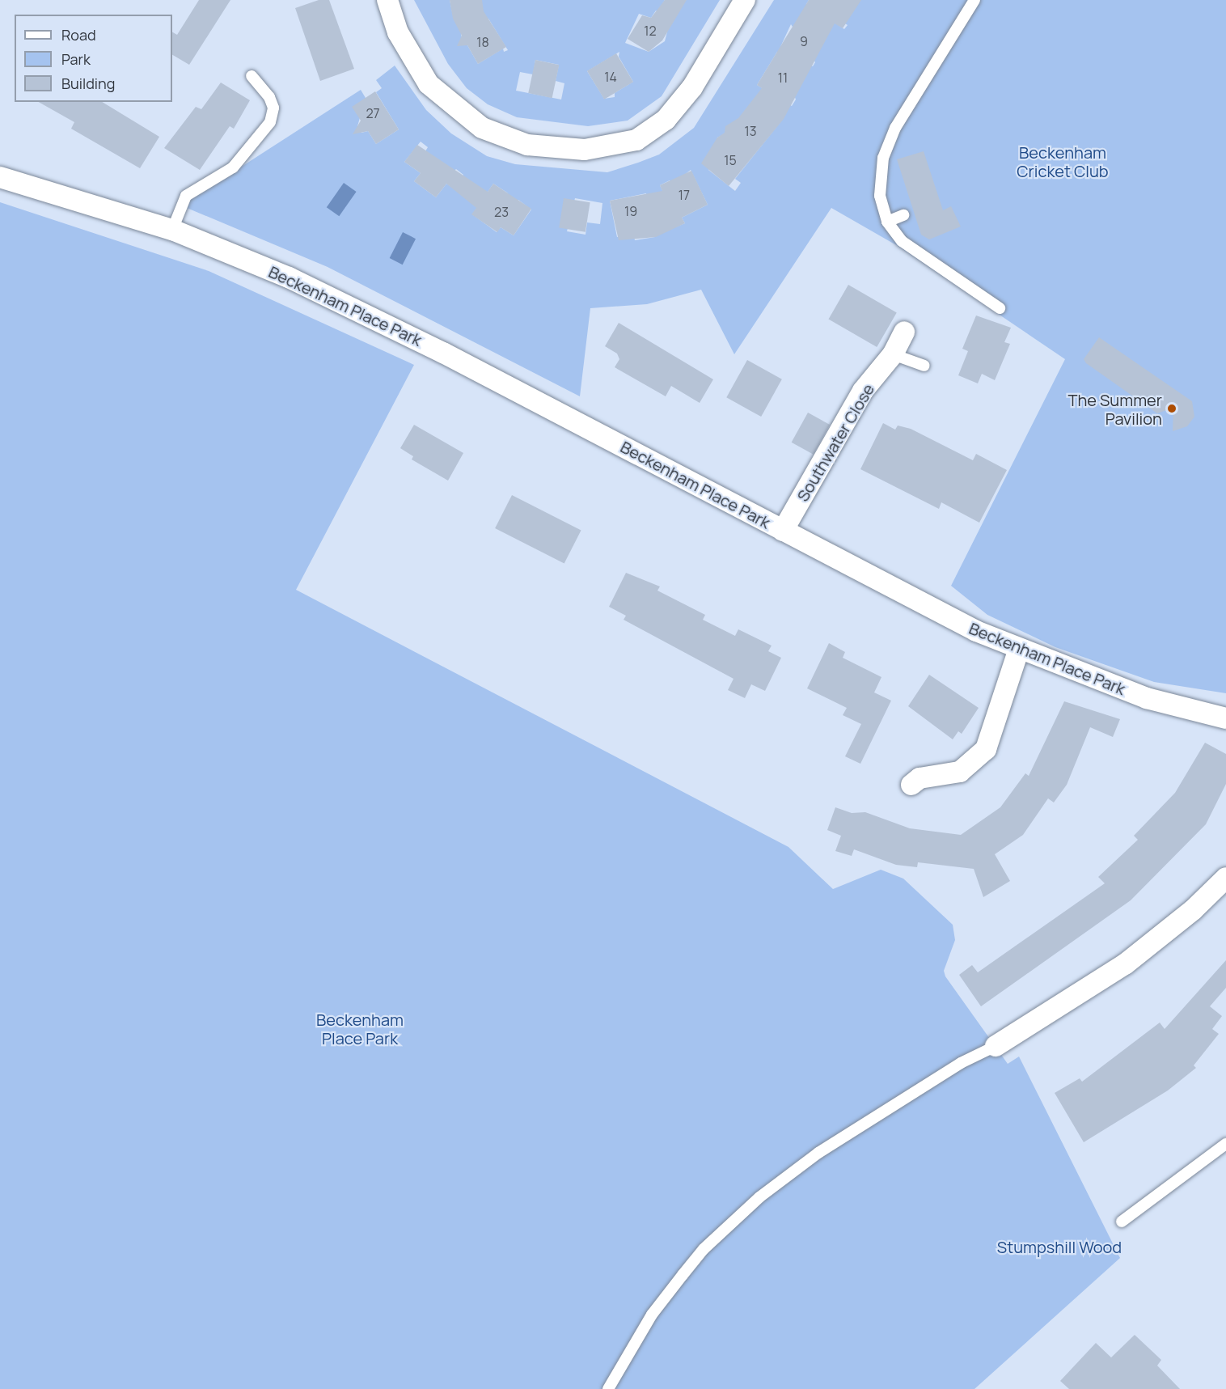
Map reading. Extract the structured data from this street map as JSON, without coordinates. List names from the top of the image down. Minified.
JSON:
{"streets":{"street":["Beckenham Place Park","Southwater Close"]},"crossings":[["Beckenham Place Park","Southwater Close"]],"parks":["Beckenham Cricket Club","Beckenham Place Park","Stumpshill Wood"],"places":["The Summer Pavilion"],"house_numbers":["12","9","18","14","11","27","13","15","17","19","23"],"legend":["Road","Park","Building"]}
